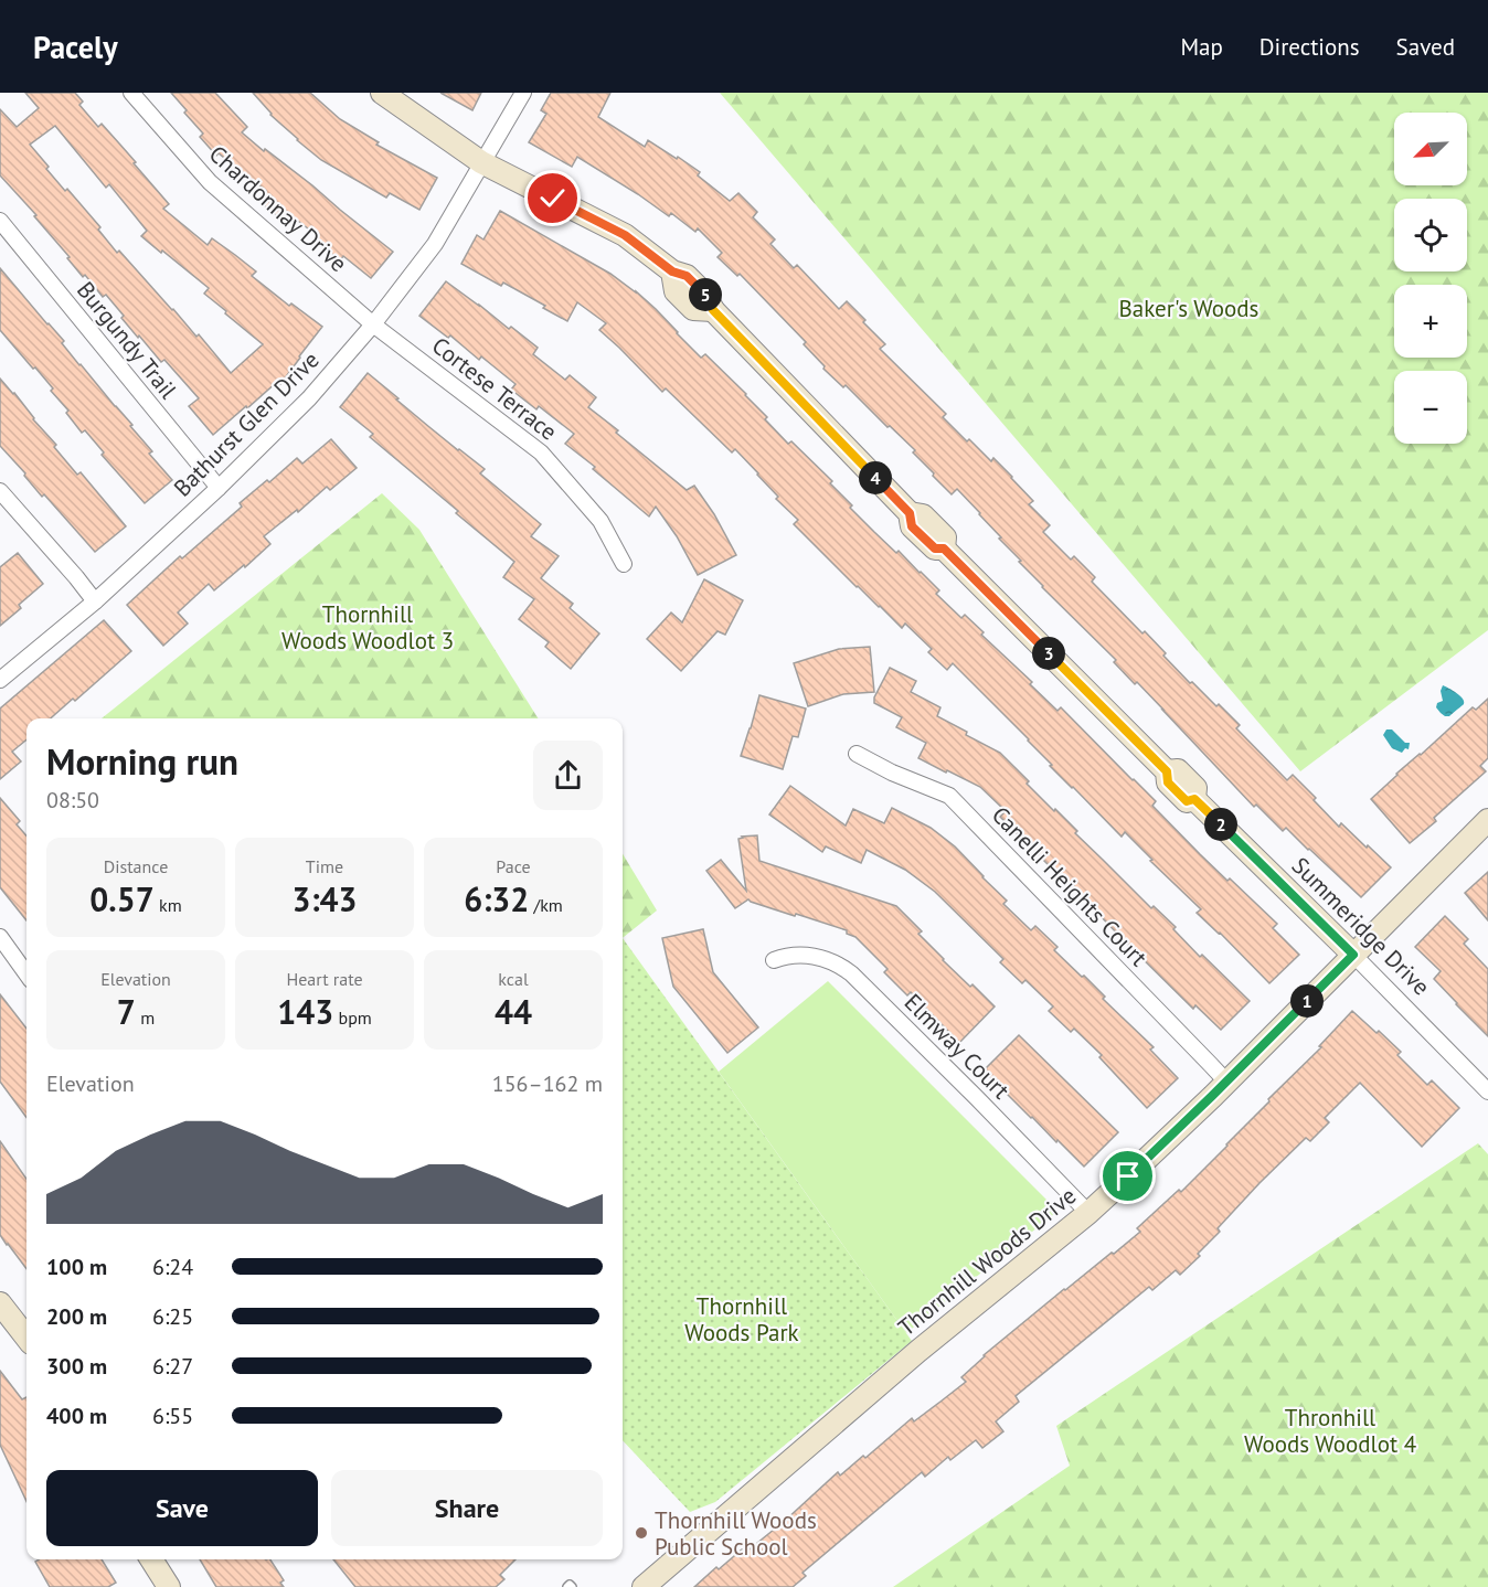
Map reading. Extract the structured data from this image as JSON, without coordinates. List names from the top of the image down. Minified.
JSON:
{"streets":{"street":["Chardonnay Drive","Burgundy Trail","Cortese Terrace","Bathurst Glen Drive","Canelli Heights Court","Summeridge Drive","Elmway Court","Thornhill Woods Drive"]},"crossings":[["Chardonnay Drive","Cortese Terrace"],["Chardonnay Drive","Bathurst Glen Drive"],["Burgundy Trail","Bathurst Glen Drive"],["Cortese Terrace","Bathurst Glen Drive"],["Bathurst Glen Drive","Summeridge Drive"],["Canelli Heights Court","Thornhill Woods Drive"],["Summeridge Drive","Thornhill Woods Drive"],["Elmway Court","Thornhill Woods Drive"]],"parks":["Baker's Woods","Thornhill Woods Woodlot 3","Thornhill Woods Park","Thronhill Woods Woodlot 4"],"places":["Thornhill Woods Public School"],"north":"bottom left","page":{"header":"Pacely","nav":["Map","Directions","Saved"],"map_buttons":["+","−"],"pins":["5","4","3","2","1"],"heading":["Morning run","08:50"],"stats":[["Distance","0.57 km"],["Time","3:43"],["Pace","6:32 /km"],["Elevation","7 m"],["Heart rate","143 bpm"],["kcal","44"]],"chart":["Elevation","156–162 m"],"list":[{"name":"100 m","note":"6:24"},{"name":"200 m","note":"6:25"},{"name":"300 m","note":"6:27"},{"name":"400 m","note":"6:55"}],"buttons":["Save","Share"]}}
